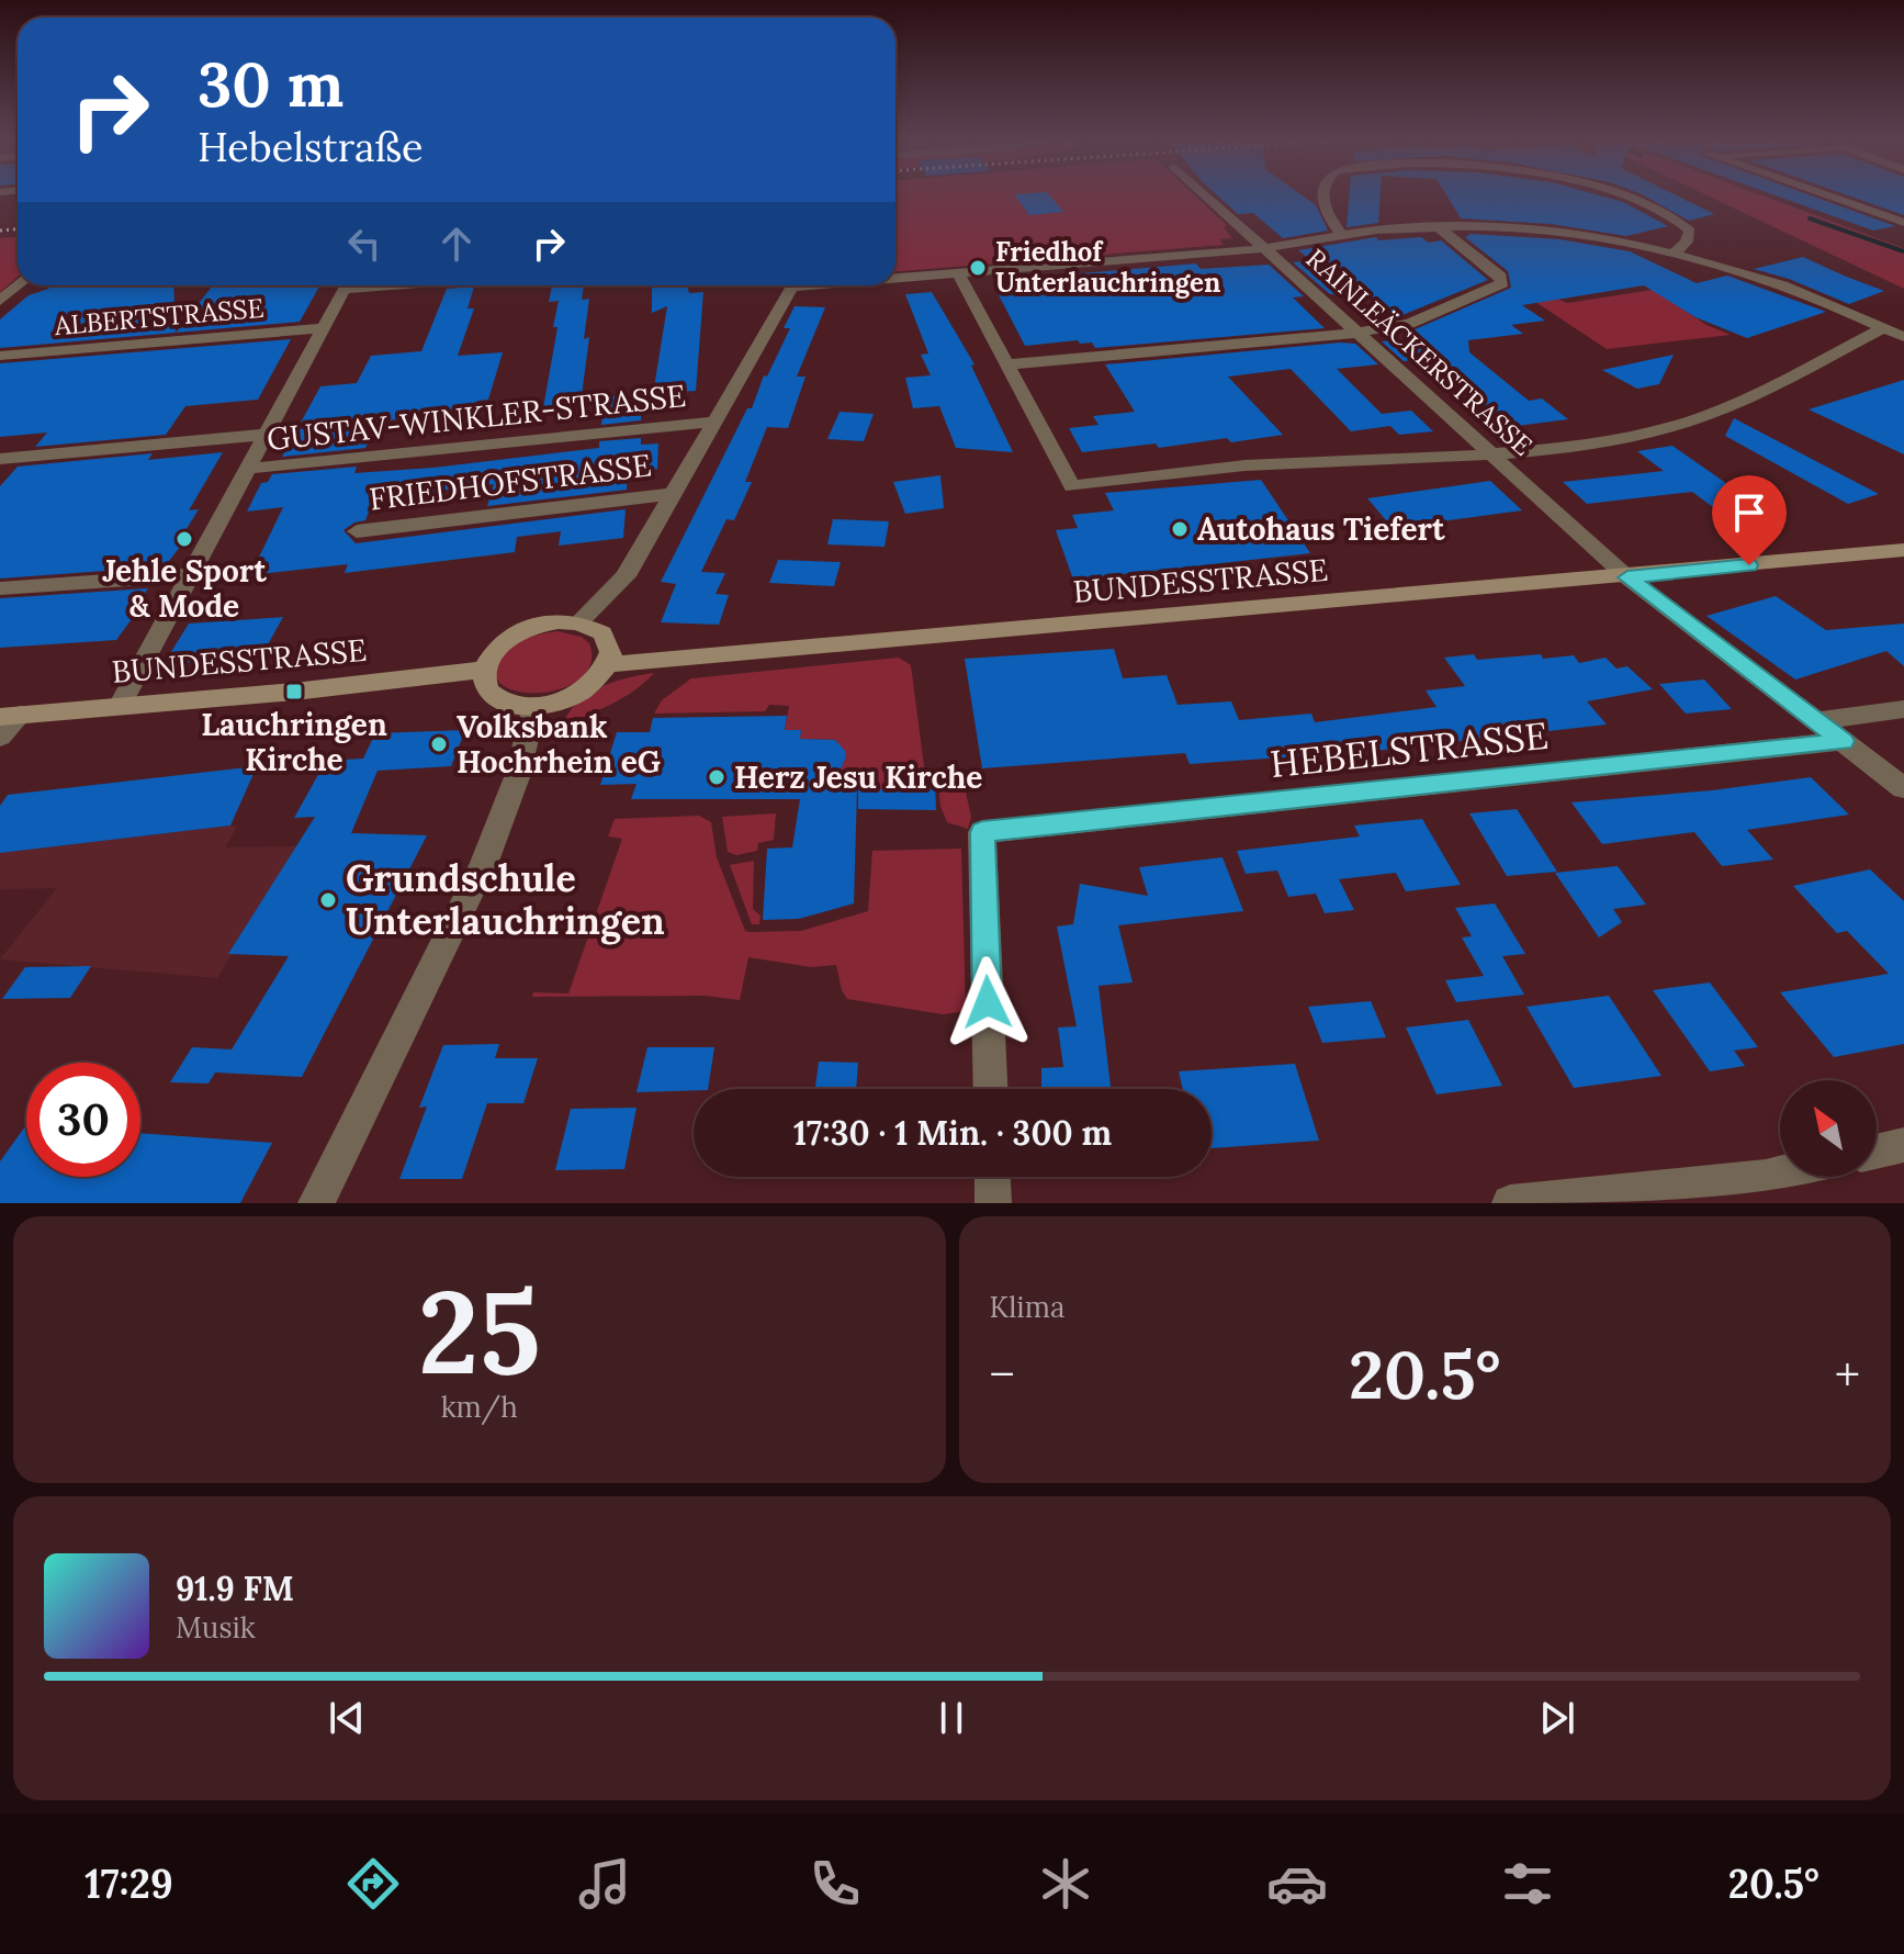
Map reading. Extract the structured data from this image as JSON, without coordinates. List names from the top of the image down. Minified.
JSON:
{"streets":{"main road":["BUNDESSTRASSE"],"street":["ALBERTSTRASSE","RAINLEÄCKERSTRASSE","GUSTAV-WINKLER-STRASSE","FRIEDHOFSTRASSE","HEBELSTRASSE"]},"crossings":[["RAINLEÄCKERSTRASSE","BUNDESSTRASSE"],["RAINLEÄCKERSTRASSE","HEBELSTRASSE"],["GUSTAV-WINKLER-STRASSE","FRIEDHOFSTRASSE"],["FRIEDHOFSTRASSE","BUNDESSTRASSE"]],"places":{"other":["Friedhof Unterlauchringen","Autohaus Tiefert","Jehle Sport & Mode","Volksbank Hochrhein eG","Herz Jesu Kirche","Grundschule Unterlauchringen"],"transit":["Lauchringen Kirche"]},"north":"top left","page":{"turn":["30 m","Hebelstraße"],"limit":"30","trip":"17:30 · 1 Min. · 300 m","tile":[["25","km/h"],"Klima"],"heat":["−","20.5°","+"],"song":["91.9 FM","Musik"],"tabs":["17:29","20.5°"]}}
